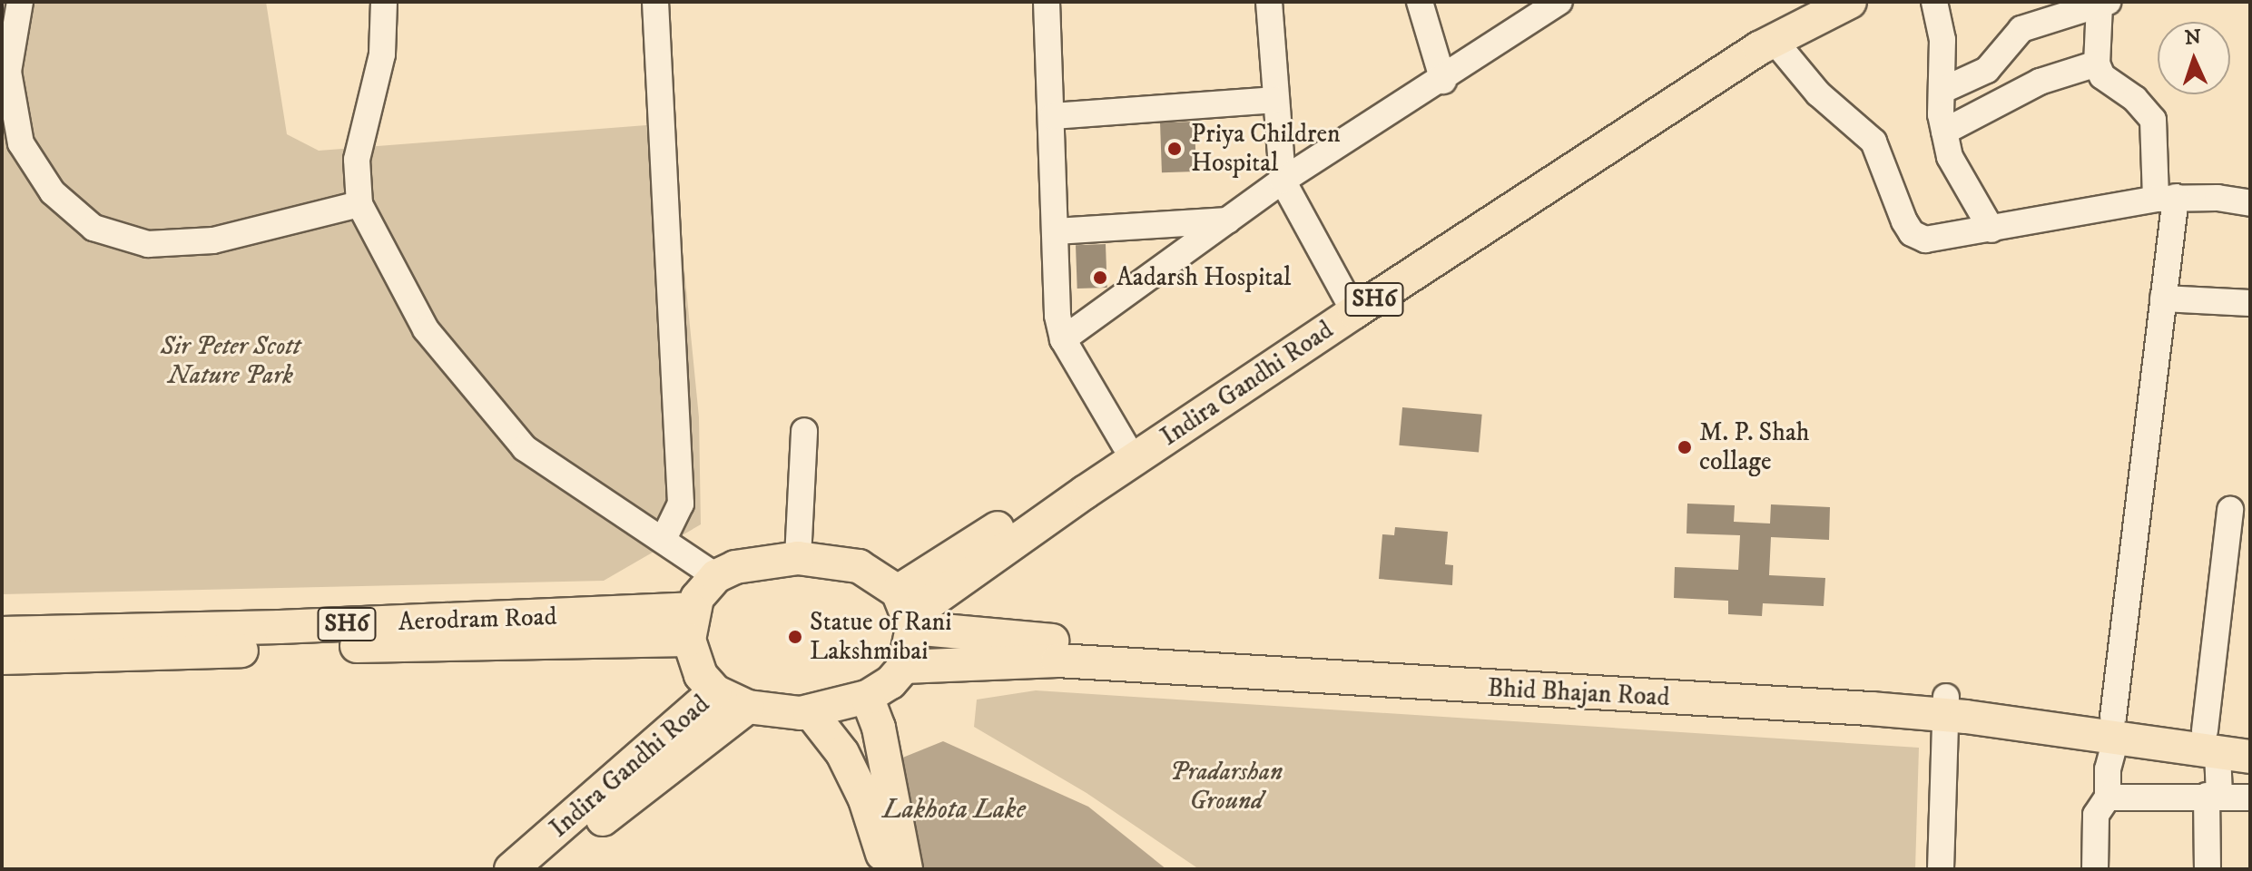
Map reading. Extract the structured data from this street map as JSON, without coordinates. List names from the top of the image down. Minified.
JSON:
{"streets":{"main road":["SH6","Indira Gandhi Road","Aerodram Road","Bhid Bhajan Road"]},"crossings":[["Indira Gandhi Road","Aerodram Road"],["Indira Gandhi Road","Bhid Bhajan Road"],["Aerodram Road","Bhid Bhajan Road"]],"water":["Lakhota Lake"],"parks":["Sir Peter Scott Nature Park","Pradarshan Ground"],"places":["Priya Children Hospital","Aadarsh Hospital","M. P. Shah collage","Statue of Rani Lakshmibai"],"north":"top"}
